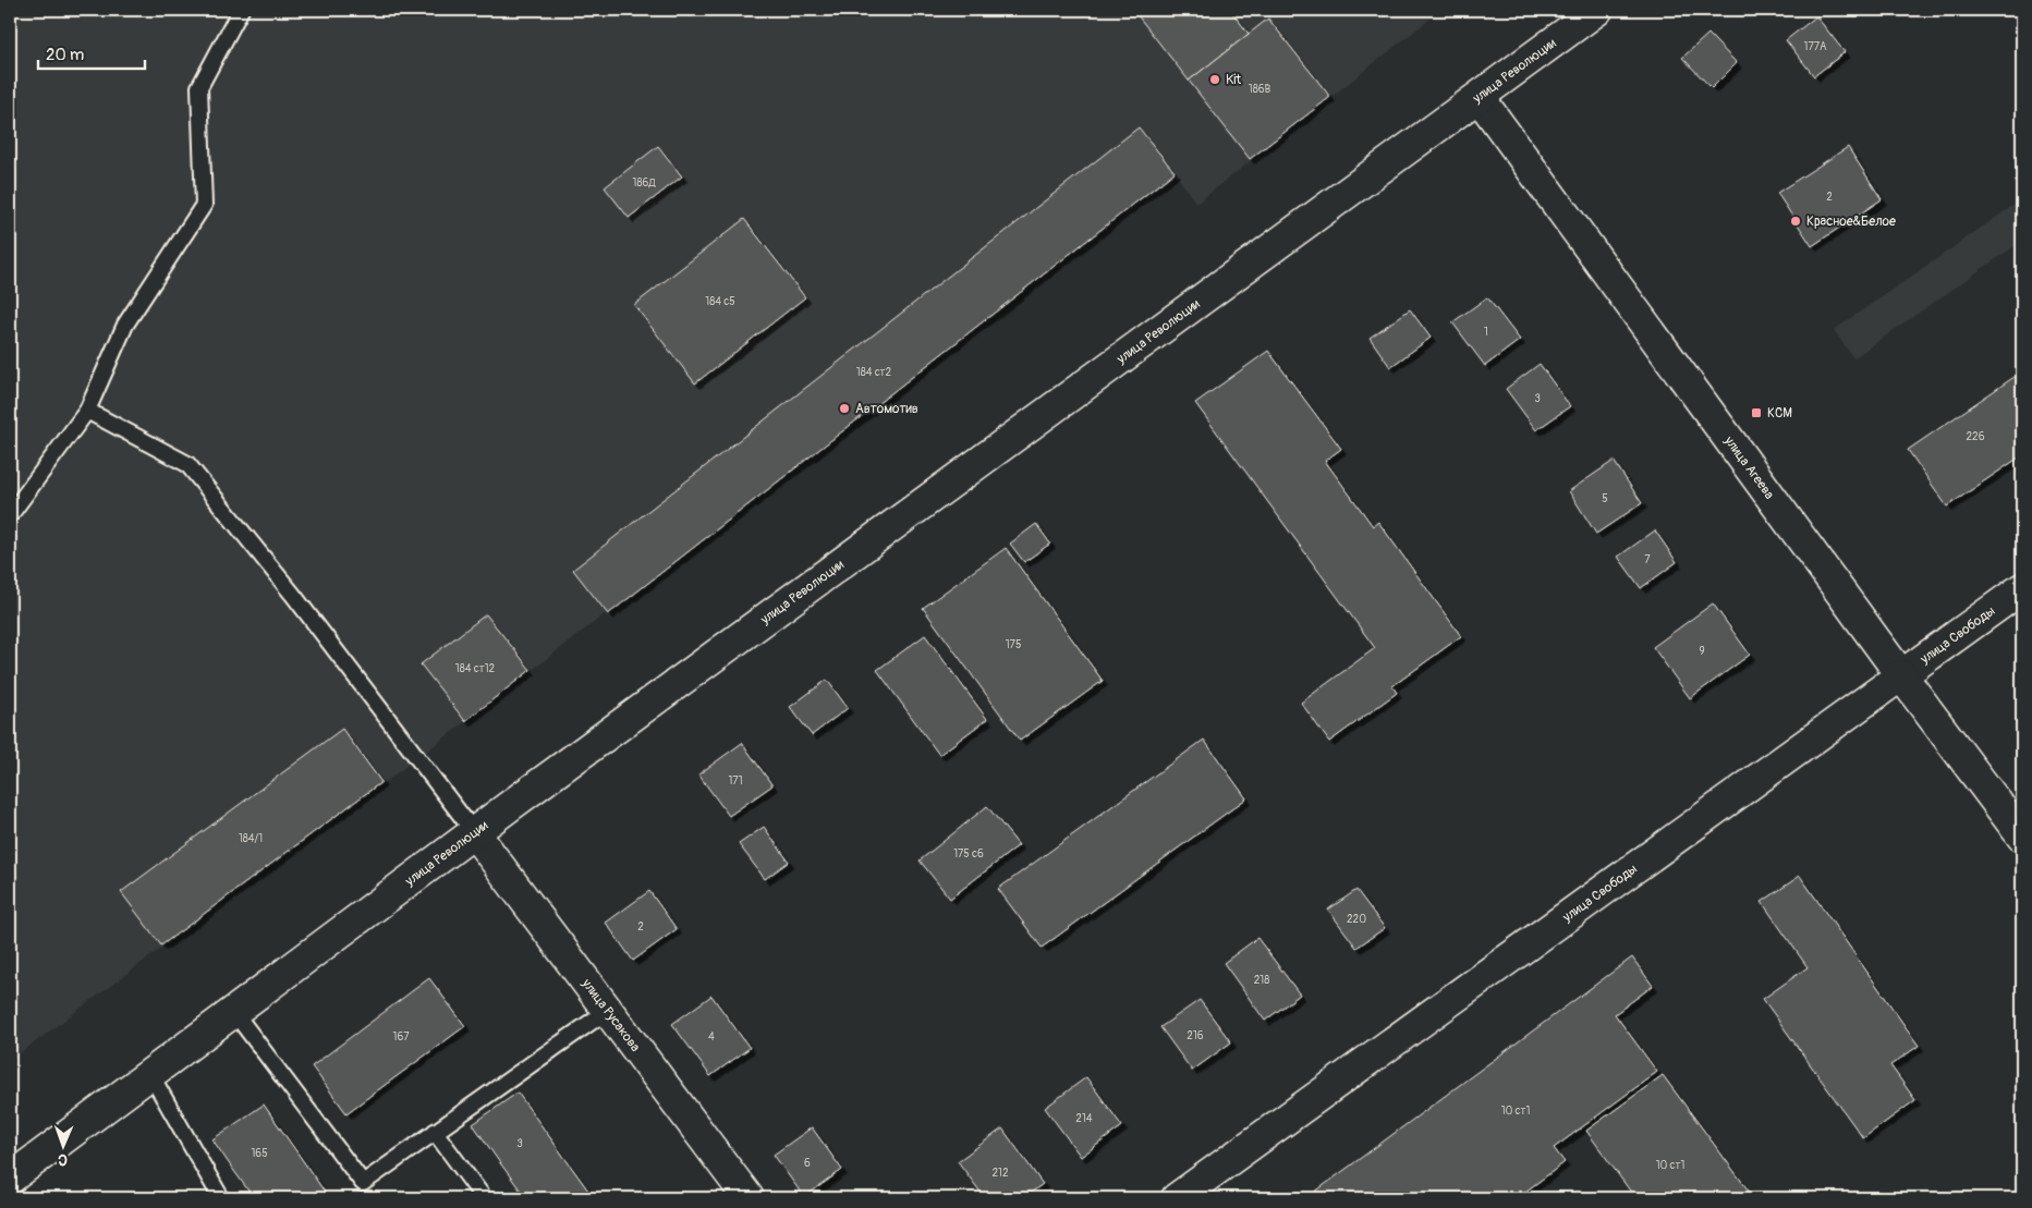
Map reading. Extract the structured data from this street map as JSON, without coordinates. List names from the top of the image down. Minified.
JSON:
{"streets":{"street":["улица Революции","улица Агеева","улица Свободы","улица Русакова"]},"crossings":[["улица Революции","улица Агеева"],["улица Революции","улица Русакова"],["улица Агеева","улица Свободы"]],"places":{"other":["Kit","Красное&Белое","Автомотив"],"transit":["КСМ"]},"house_numbers":["177А","186В","186Д","2","184 с5","1","184 ст2","3","226","5","7","175","9","184 ст12","171","184/1","175 с6","220","2","218","216","167","4","10 ст1","214","3","165","6","10 ст1","212"],"scale_bar":"20 m","north":"bottom"}
